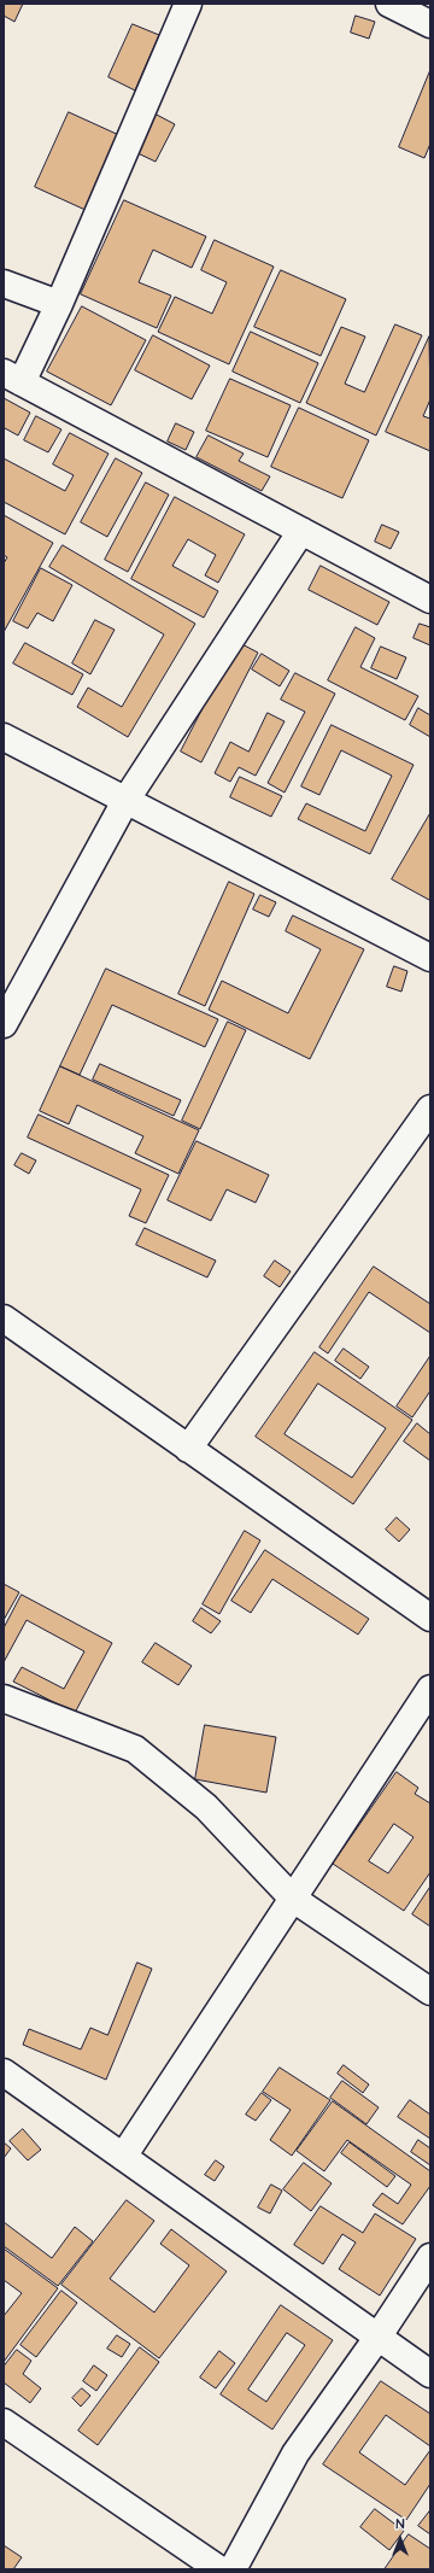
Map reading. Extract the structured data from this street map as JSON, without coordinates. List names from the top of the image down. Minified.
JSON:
{"north":"top"}
